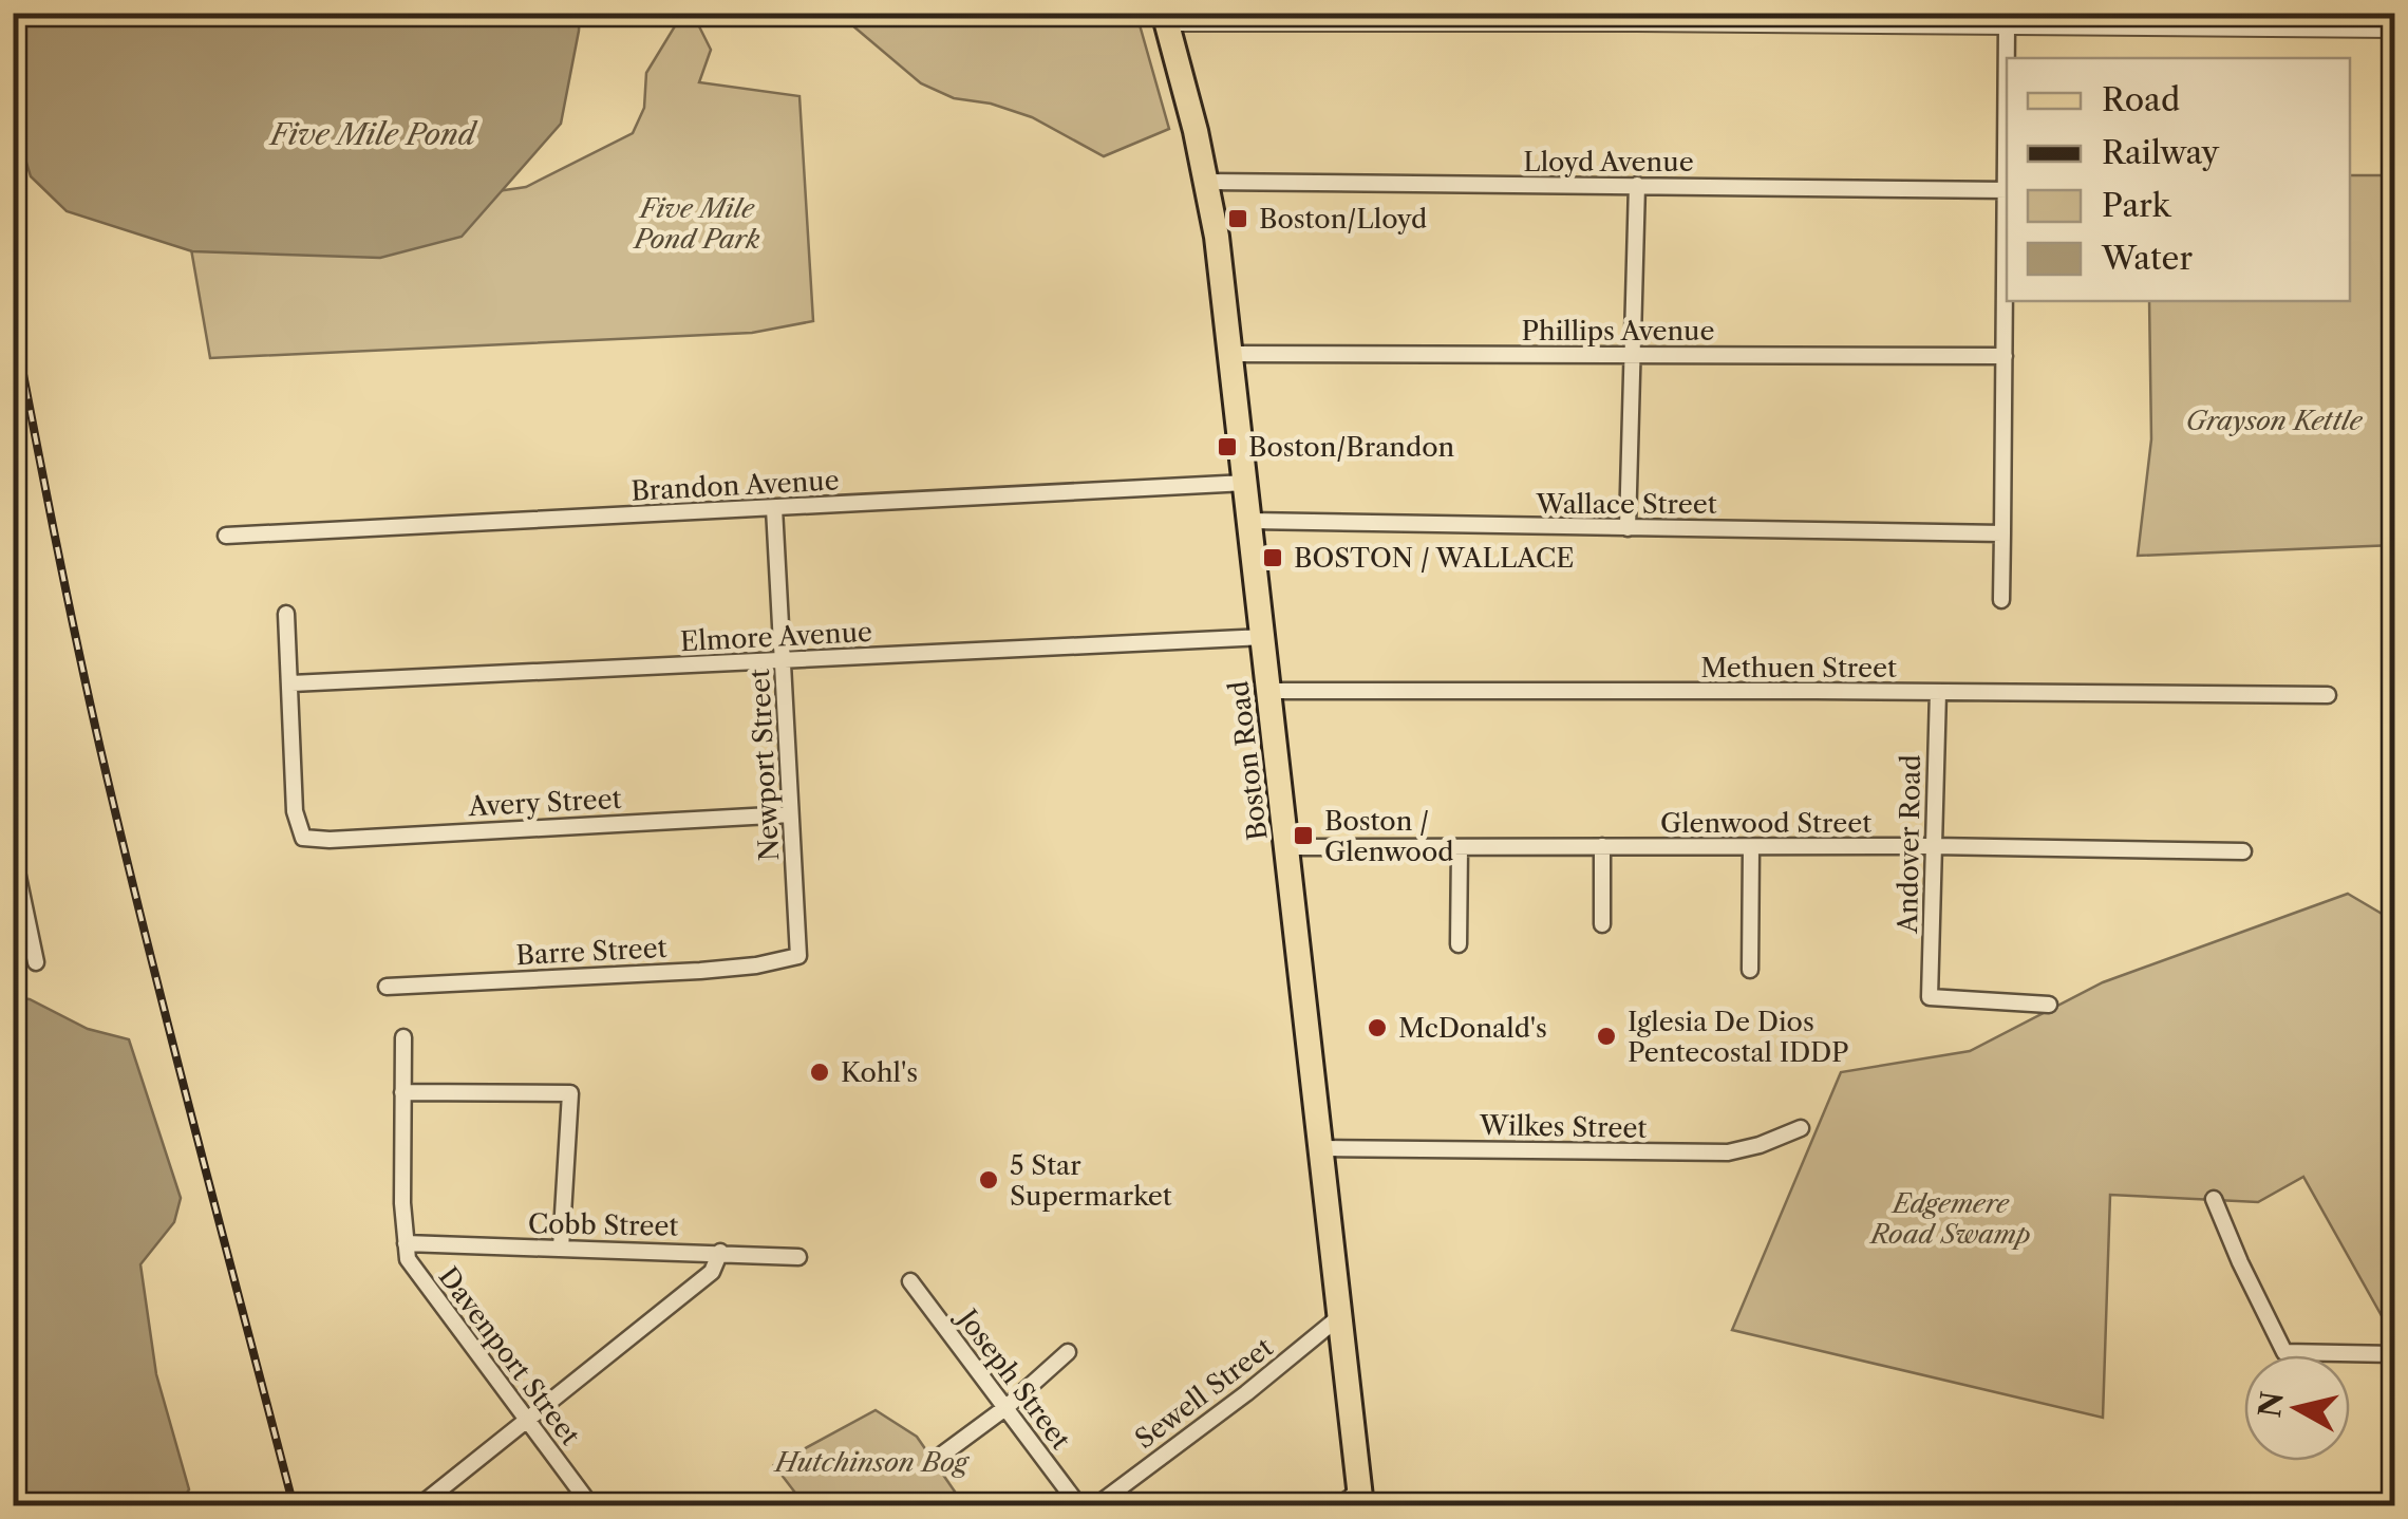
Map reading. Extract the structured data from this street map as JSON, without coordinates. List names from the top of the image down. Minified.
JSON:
{"streets":{"main road":["Boston Road"],"street":["Lloyd Avenue","Phillips Avenue","Brandon Avenue","Wallace Street","Elmore Avenue","Methuen Street","Newport Street","Avery Street","Glenwood Street","Andover Road","Barre Street","Wilkes Street","Cobb Street","Davenport Street","Joseph Street","Sewell Street"]},"crossings":[["Lloyd Avenue","Boston Road"],["Phillips Avenue","Boston Road"],["Brandon Avenue","Boston Road"],["Brandon Avenue","Newport Street"],["Wallace Street","Boston Road"],["Elmore Avenue","Boston Road"],["Elmore Avenue","Newport Street"],["Elmore Avenue","Avery Street"],["Methuen Street","Boston Road"],["Methuen Street","Andover Road"],["Boston Road","Glenwood Street"],["Boston Road","Wilkes Street"],["Boston Road","Sewell Street"],["Newport Street","Avery Street"],["Newport Street","Barre Street"],["Glenwood Street","Andover Road"],["Cobb Street","Davenport Street"]],"water":["Five Mile Pond"],"parks":["Five Mile Pond Park","Grayson Kettle","Edgemere Road Swamp","Hutchinson Bog"],"places":{"transit":["Boston/Lloyd","Boston/Brandon","BOSTON / WALLACE","Boston / Glenwood"],"other":["McDonald's","Iglesia De Dios Pentecostal IDDP","Kohl's","5 Star Supermarket"]},"legend":["Road","Railway","Park","Water"],"north":"left"}
